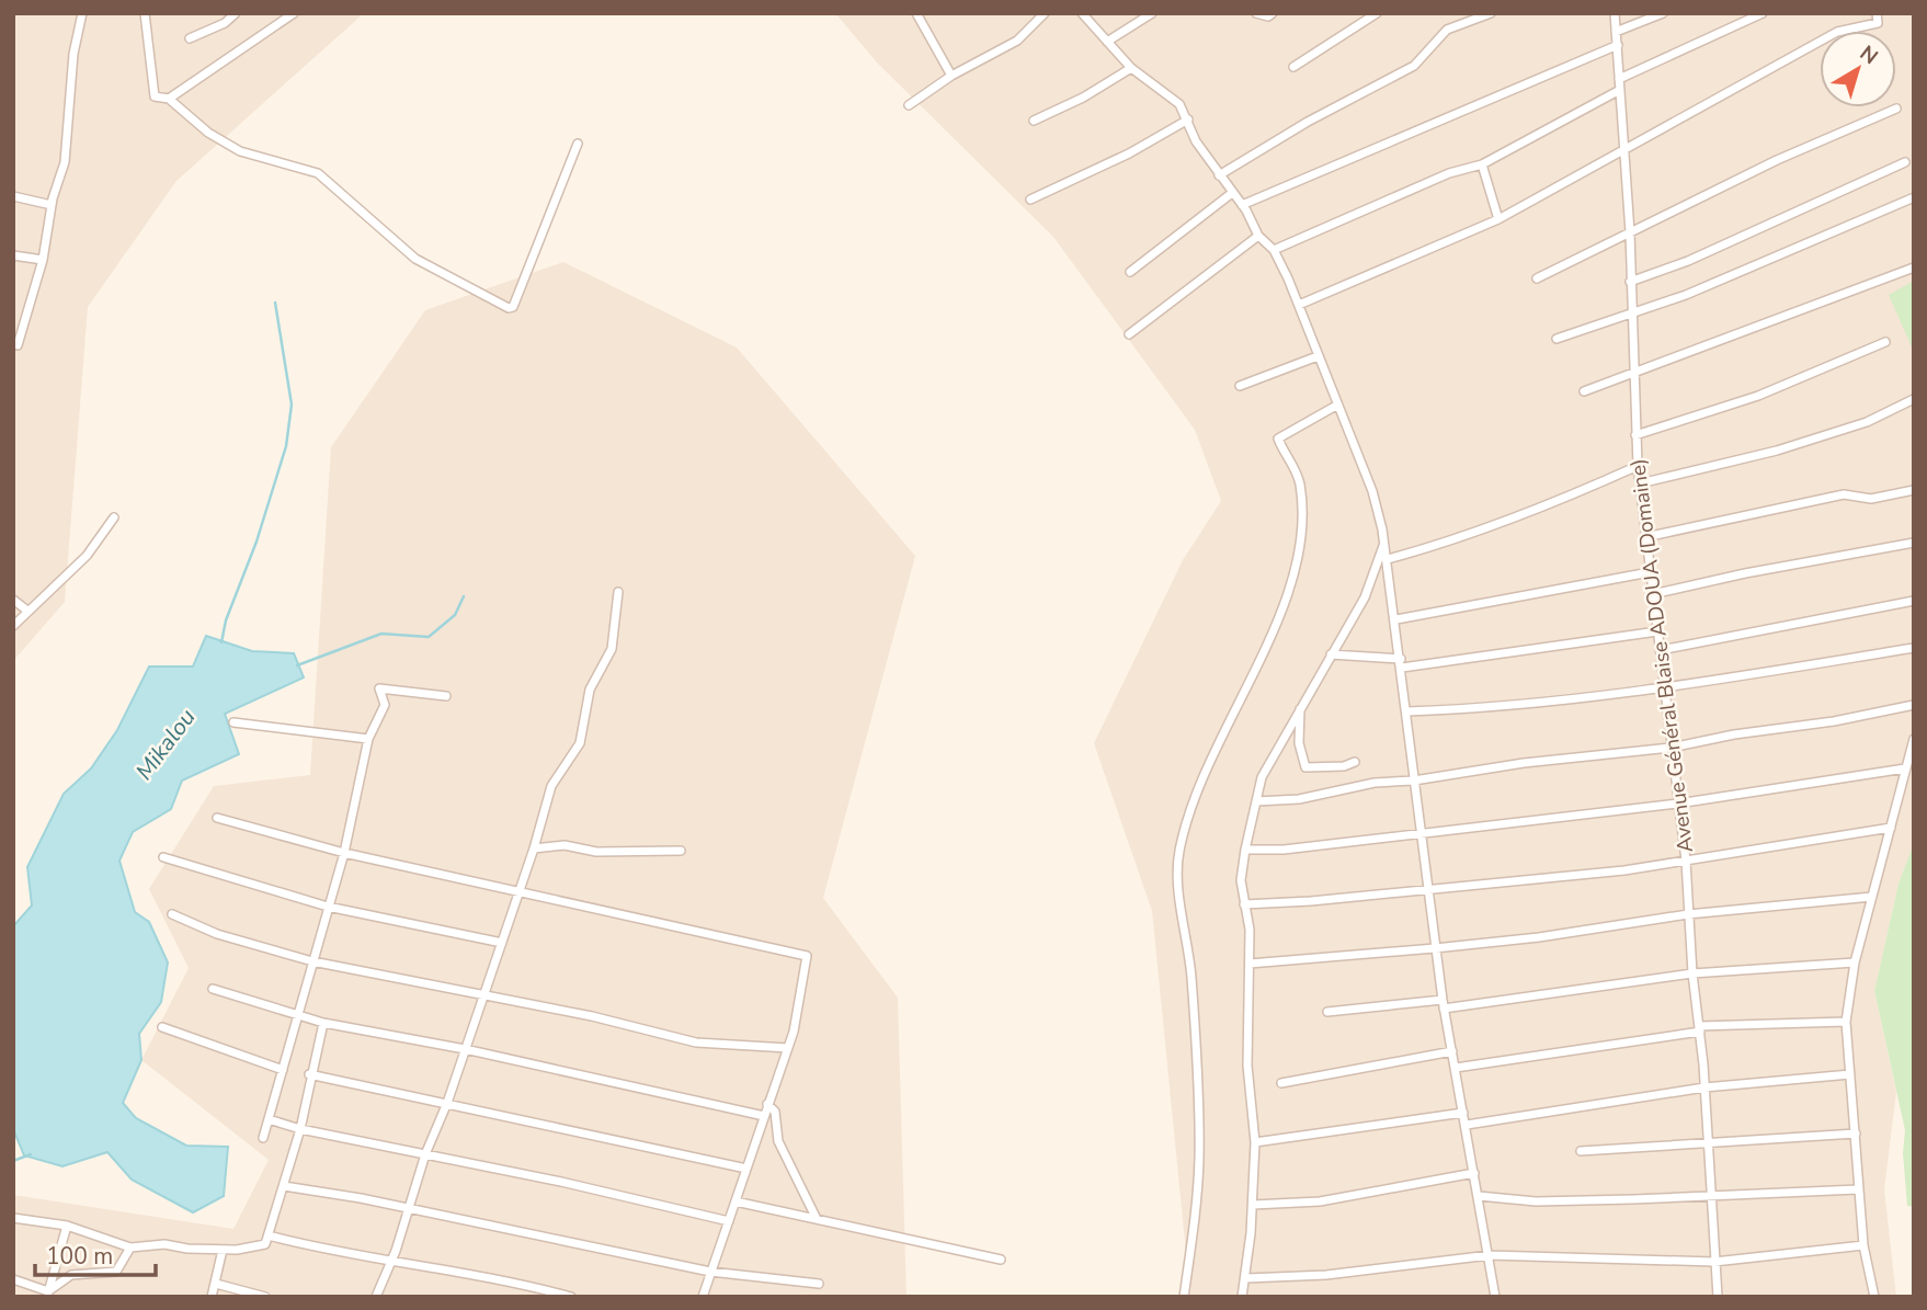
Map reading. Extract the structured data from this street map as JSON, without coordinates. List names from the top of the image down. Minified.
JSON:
{"streets":{"street":["Avenue Général Blaise ADOUA (Domaine)"]},"water":["Mikalou"],"scale_bar":"100 m","north":"top right"}
